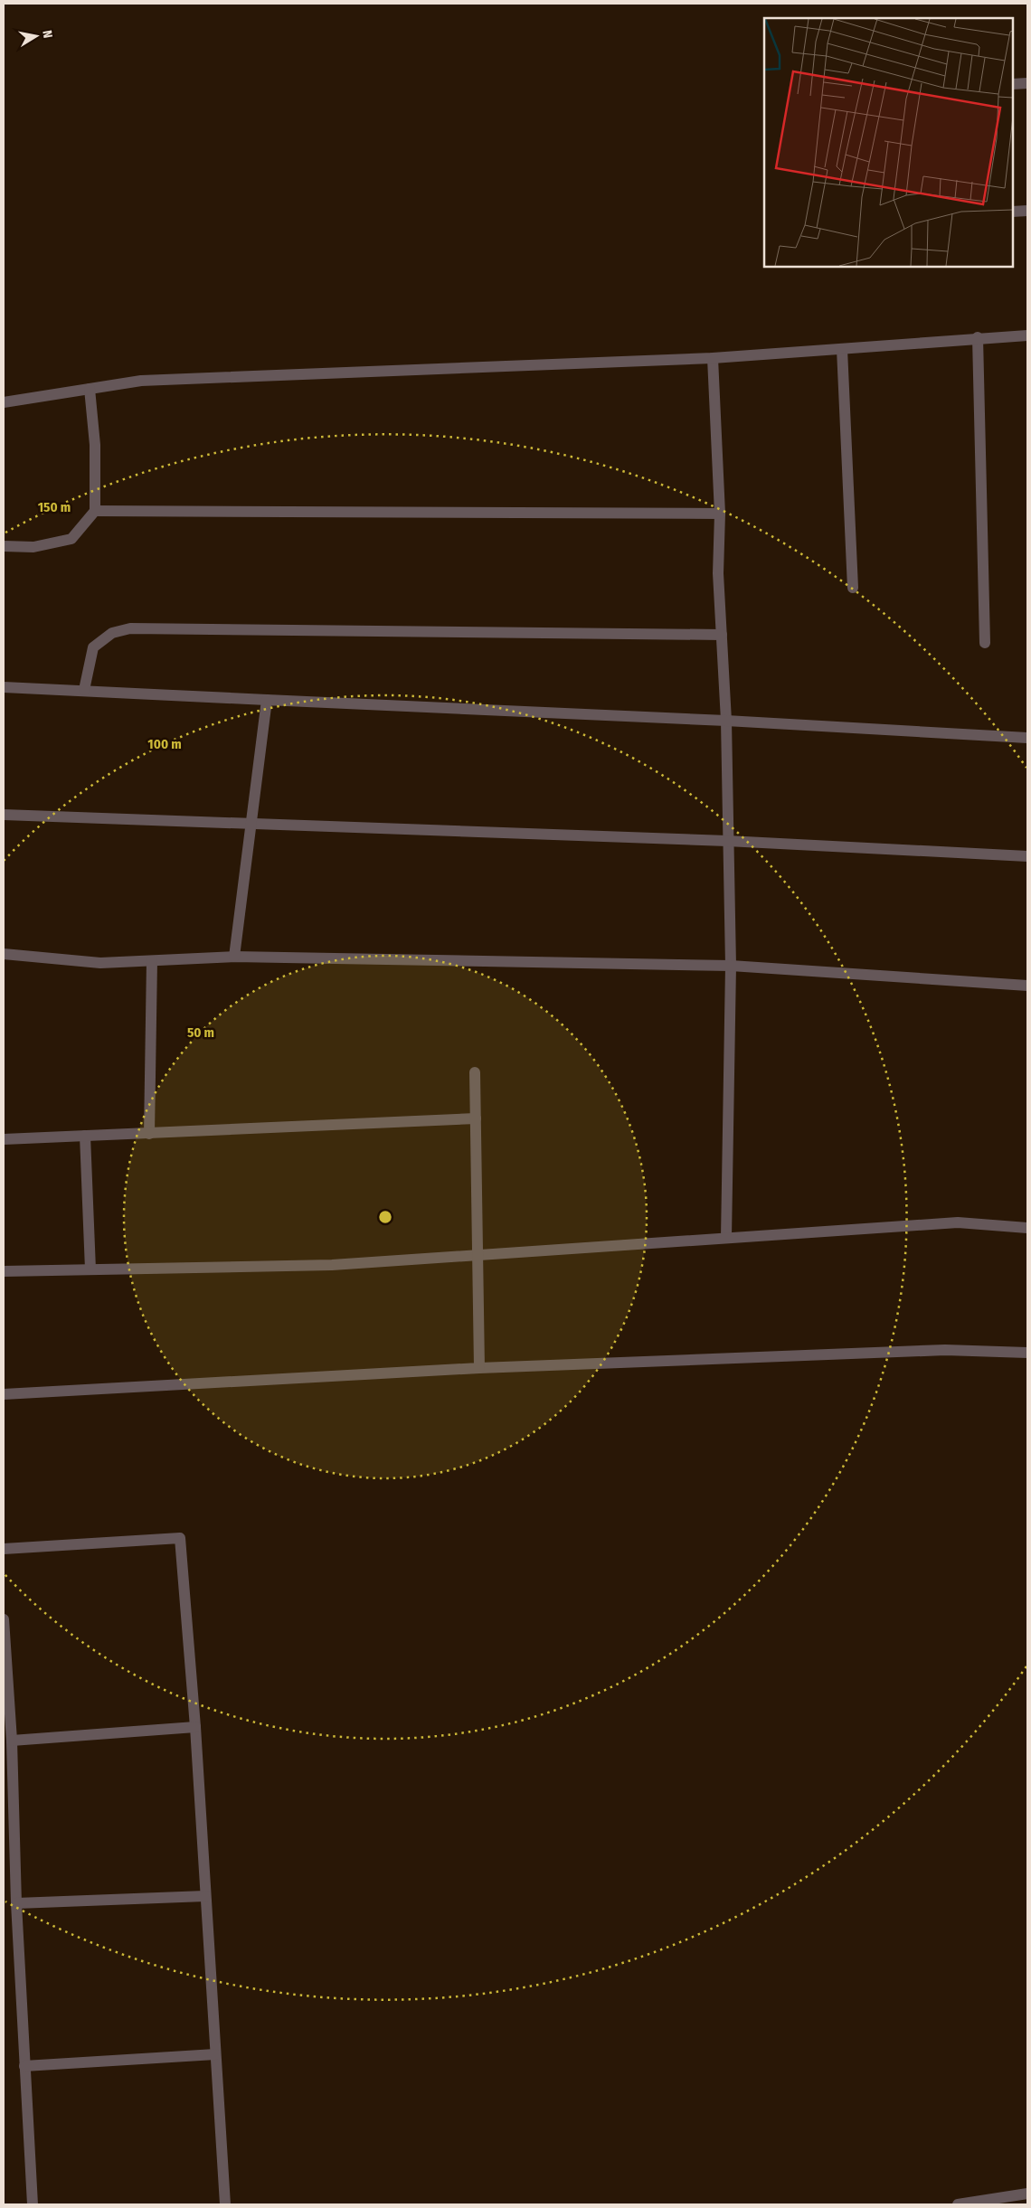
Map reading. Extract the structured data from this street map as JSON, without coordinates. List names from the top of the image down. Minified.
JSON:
{"north":"right","rings":["150 m","100 m","50 m"]}
